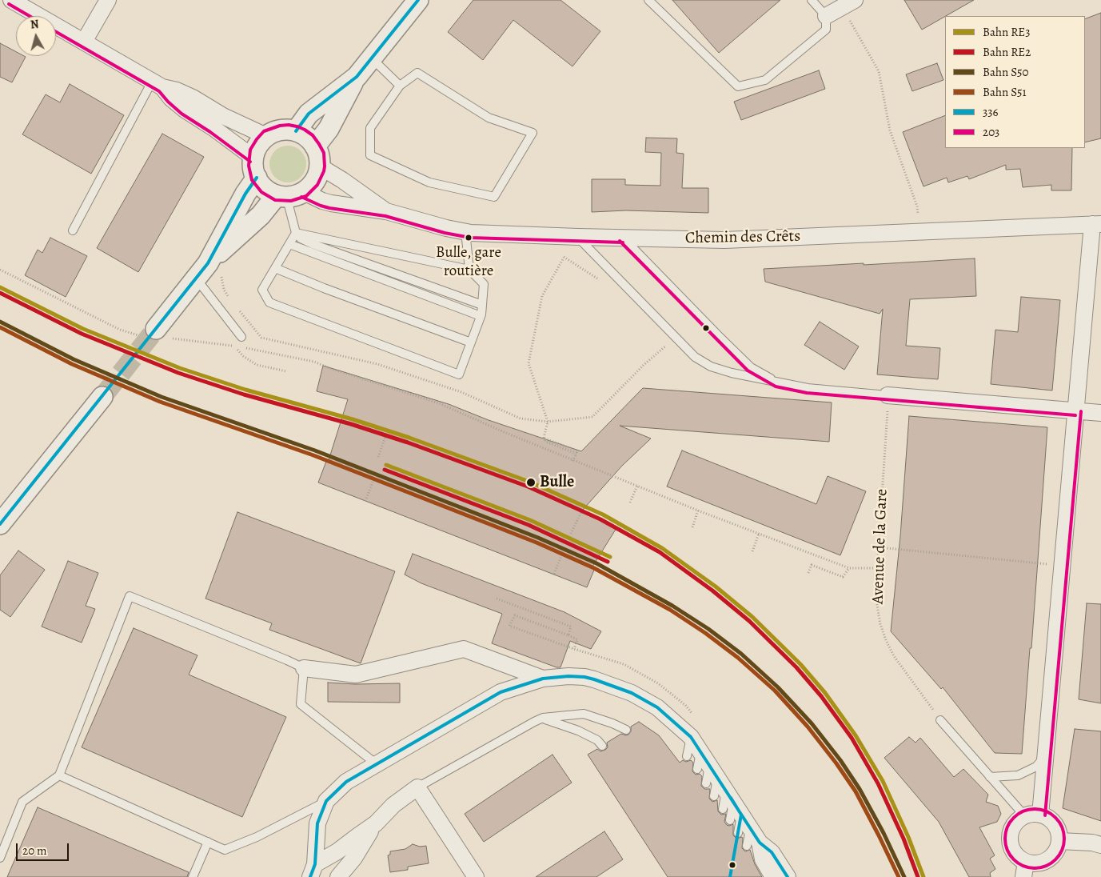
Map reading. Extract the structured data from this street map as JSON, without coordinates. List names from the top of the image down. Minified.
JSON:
{"streets":{"street":["Chemin des Crêts"],"path":["Avenue de la Gare"]},"places":["Bulle, gare routière","Bulle"],"lines":["transit line 336","transit line 203","rail line RE3","rail line RE2","rail line S50","rail line S51"],"legend":["Bahn RE3","Bahn RE2","Bahn S50","Bahn S51","336","203"],"scale_bar":"20 m","north":"top"}
